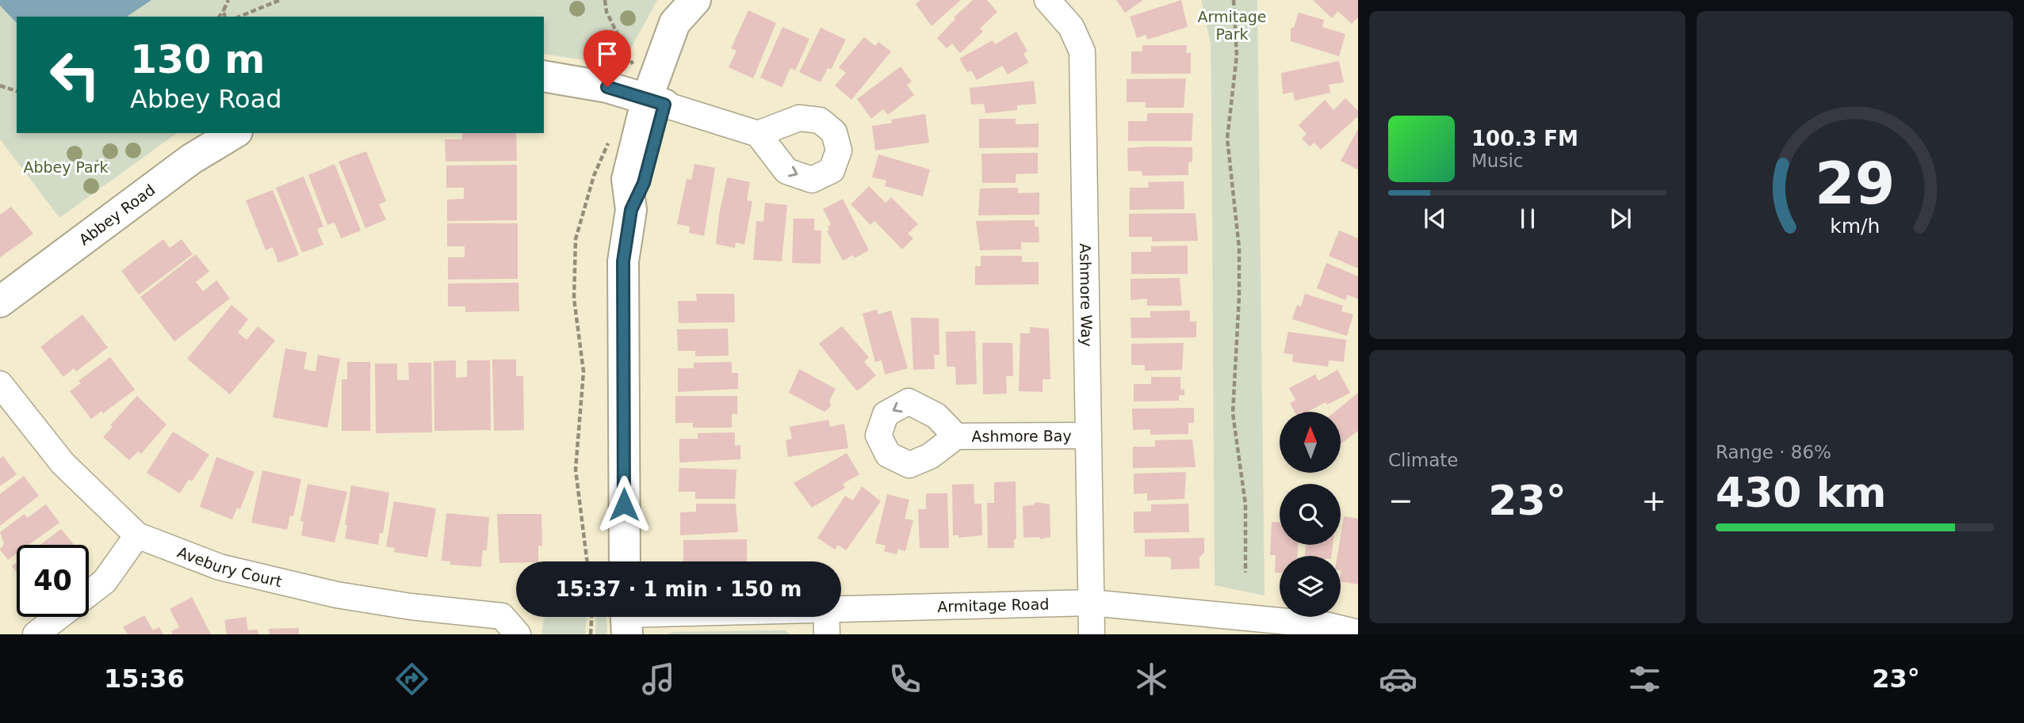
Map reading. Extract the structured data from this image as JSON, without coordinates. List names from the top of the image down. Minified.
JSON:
{"streets":{"street":["Abbey Road","Ashmore Way","Ashmore Bay","Avebury Court","Armitage Road"]},"crossings":[["Ashmore Way","Ashmore Bay"],["Ashmore Way","Armitage Road"]],"parks":["Armitage Park","Abbey Park"],"north":"top","page":{"turn":["130 m","Abbey Road"],"song":["100.3 FM","Music"],"tile":["Climate",["Range · 86%","430 km"]],"heat":["−","23°","+"],"limit":"40","trip":"15:37 · 1 min · 150 m","tabs":["15:36","23°"],"gauge":["29","km/h"]}}
